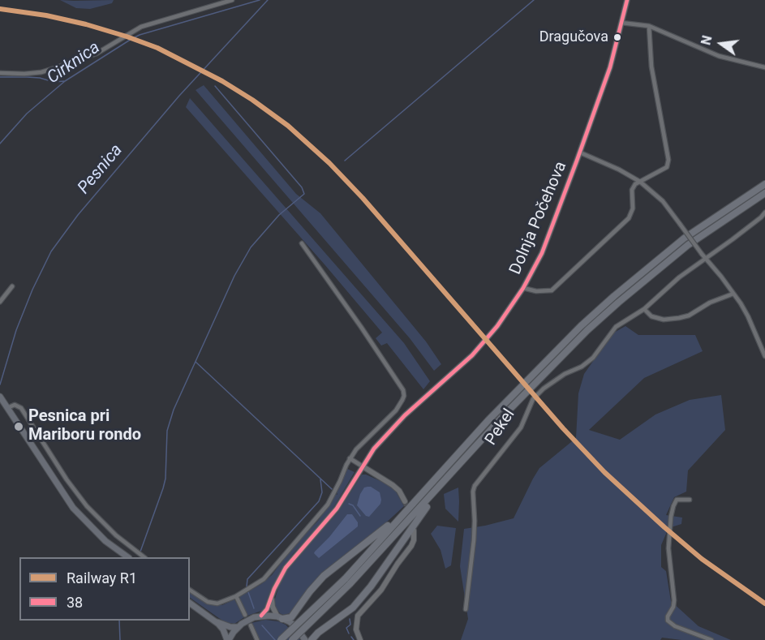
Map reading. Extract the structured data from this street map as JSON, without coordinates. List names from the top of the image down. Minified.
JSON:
{"streets":{"main road":["Dolnja Počehova"],"street":["Pekel"]},"water":["Cirknica","Pesnica"],"places":["Dragučova","Pesnica pri Mariboru rondo"],"lines":["transit line 38","rail line R1"],"legend":["Railway R1","38"],"north":"left"}
